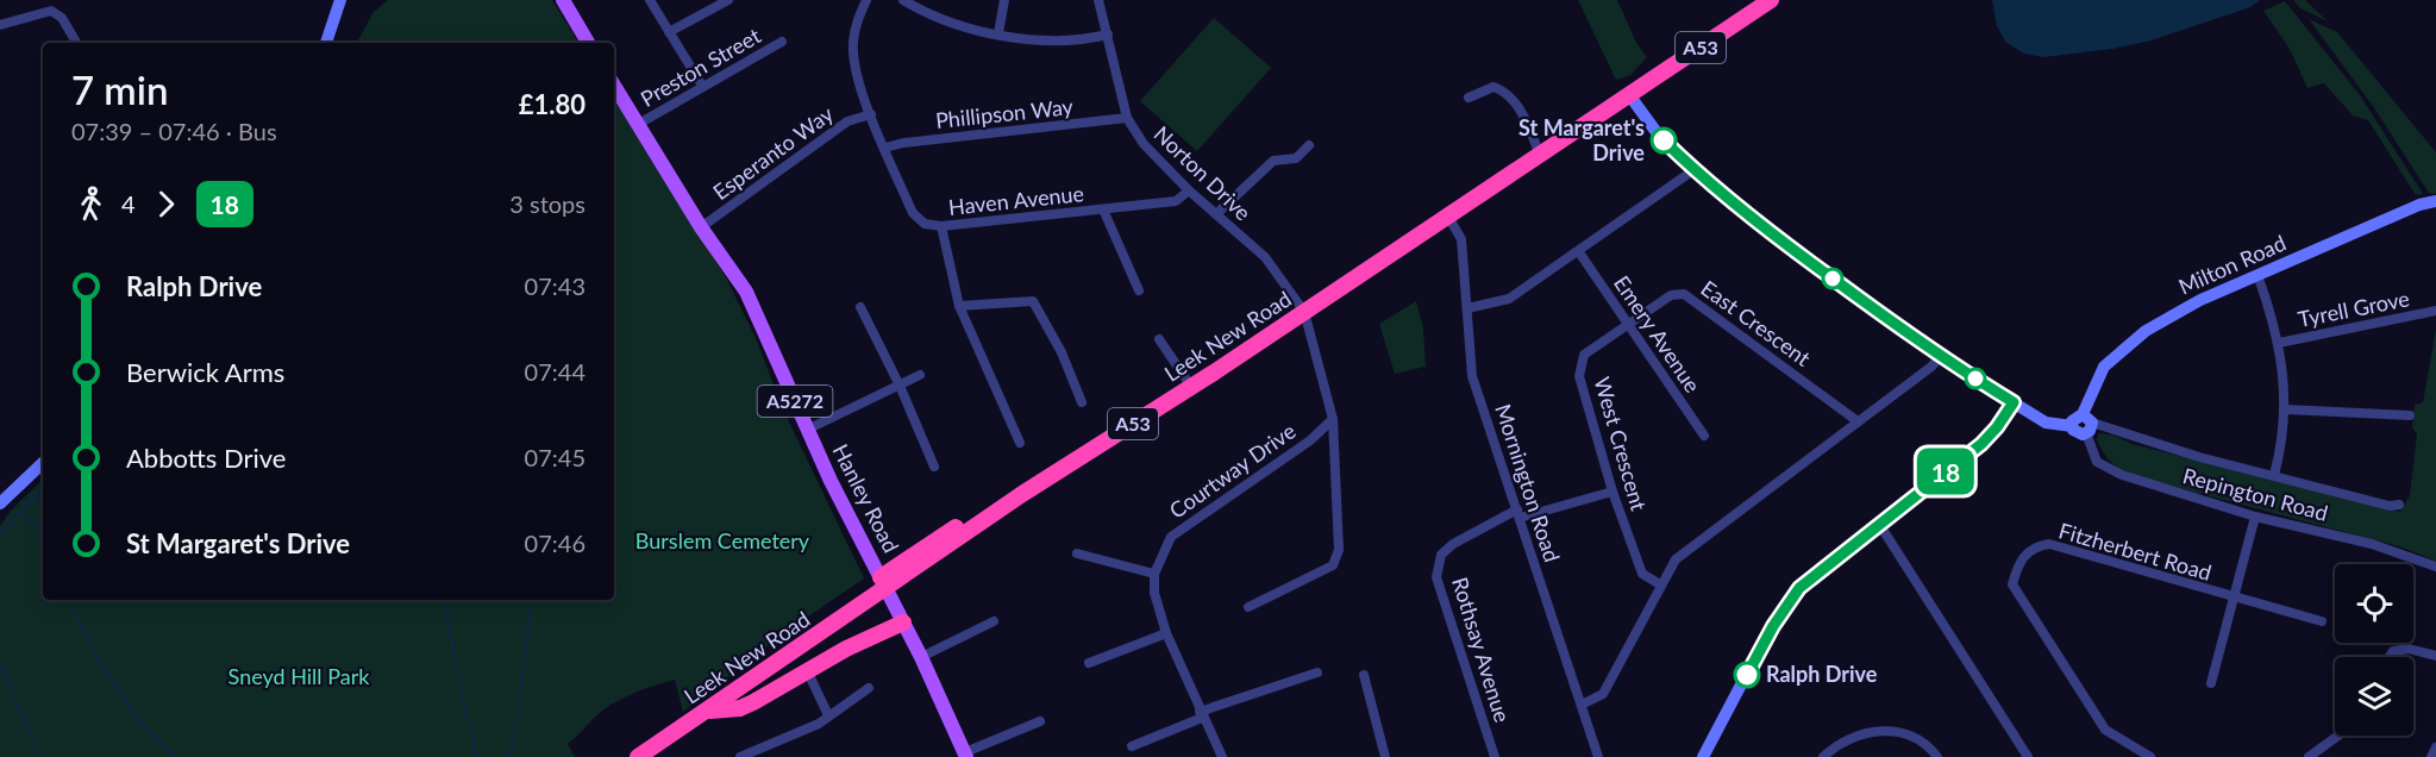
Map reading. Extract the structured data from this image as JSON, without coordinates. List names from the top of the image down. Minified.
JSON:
{"streets":{"highway":["A53","Leek New Road"],"main road":["A5272","Hanley Road"],"street":["Preston Street","Phillipson Way","Esperanto Way","Norton Drive","Haven Avenue","Milton Road","Tyrell Grove","East Crescent","Emery Avenue","West Crescent","Courtway Drive","Mornington Road","Repington Road","Fitzherbert Road","Rothsay Avenue"]},"crossings":[["Preston Street","Hanley Road"],["Phillipson Way","Norton Drive"],["Phillipson Way","Haven Avenue"],["Esperanto Way","Haven Avenue"],["Esperanto Way","Hanley Road"],["Norton Drive","Haven Avenue"],["Norton Drive","Leek New Road"],["Milton Road","Leek New Road"],["Milton Road","Repington Road"],["East Crescent","Emery Avenue"],["East Crescent","West Crescent"],["Emery Avenue","West Crescent"],["Leek New Road","Mornington Road"],["West Crescent","Rothsay Avenue"],["Mornington Road","Rothsay Avenue"]],"parks":["Burslem Cemetery","Sneyd Hill Park"],"places":["St Margaret's Drive","Ralph Drive"],"lines":["bus line 18"],"page":{"on_map":"18","heading":["7 min","07:39 – 07:46 · Bus","£1.80"],"legs":["4","18","3 stops"],"list":[{"name":"Ralph Drive","value":"07:43"},{"name":"Berwick Arms","value":"07:44"},{"name":"Abbotts Drive","value":"07:45"},{"name":"St Margaret's Drive","value":"07:46"}]}}
